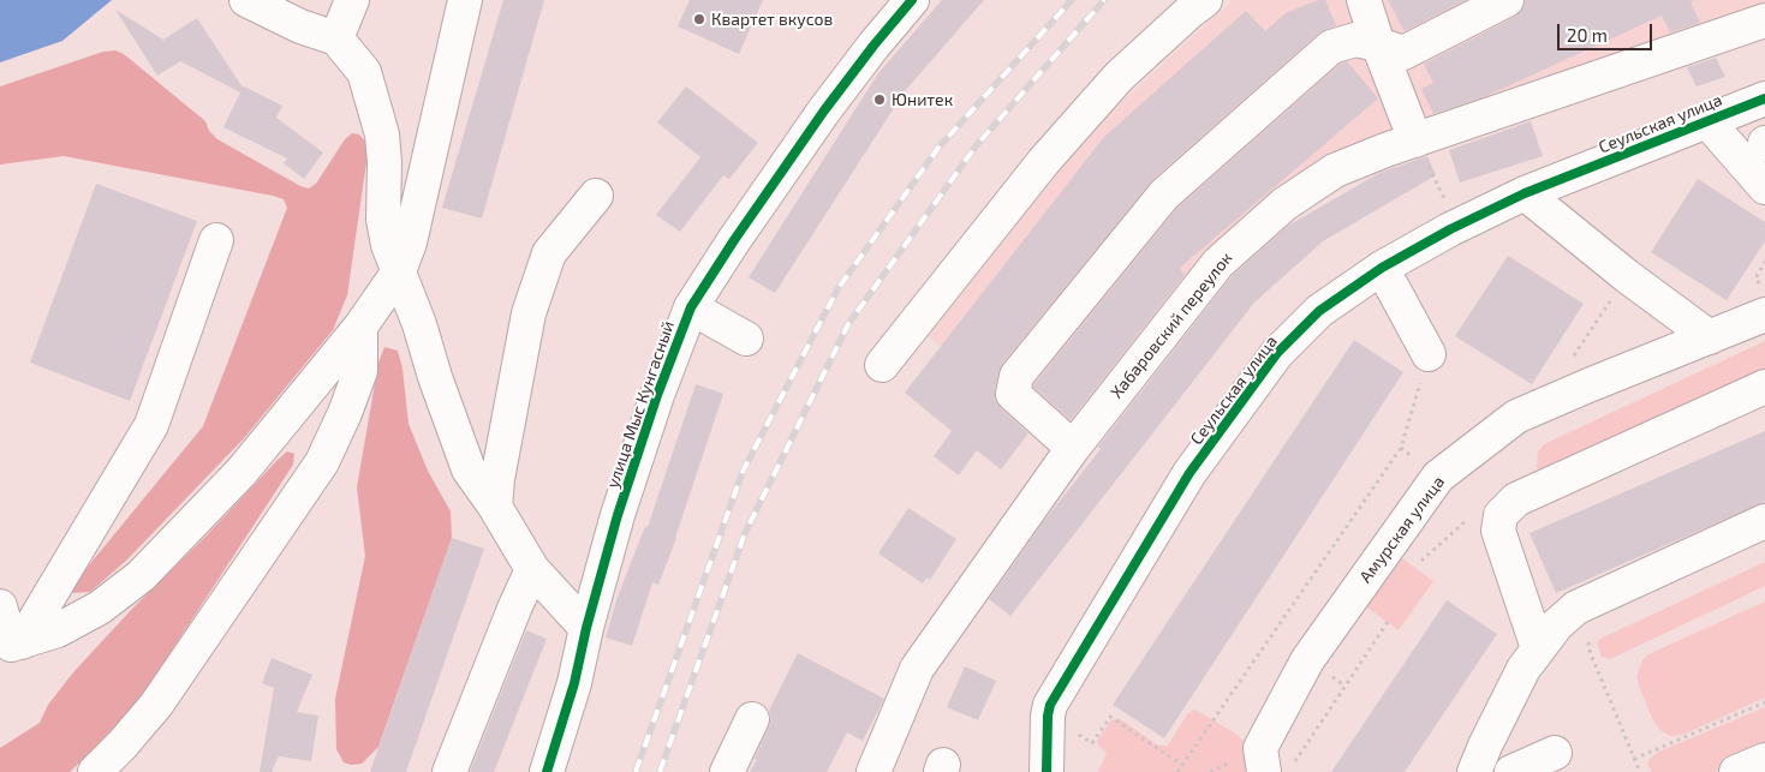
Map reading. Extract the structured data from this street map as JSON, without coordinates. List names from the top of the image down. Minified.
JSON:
{"streets":{"street":["Сеульская улица","Хабаровский переулок","улица Мыс Кунгасный","Амурская улица"]},"places":["Квартет вкусов","Юнитек"],"scale_bar":"20 m"}
